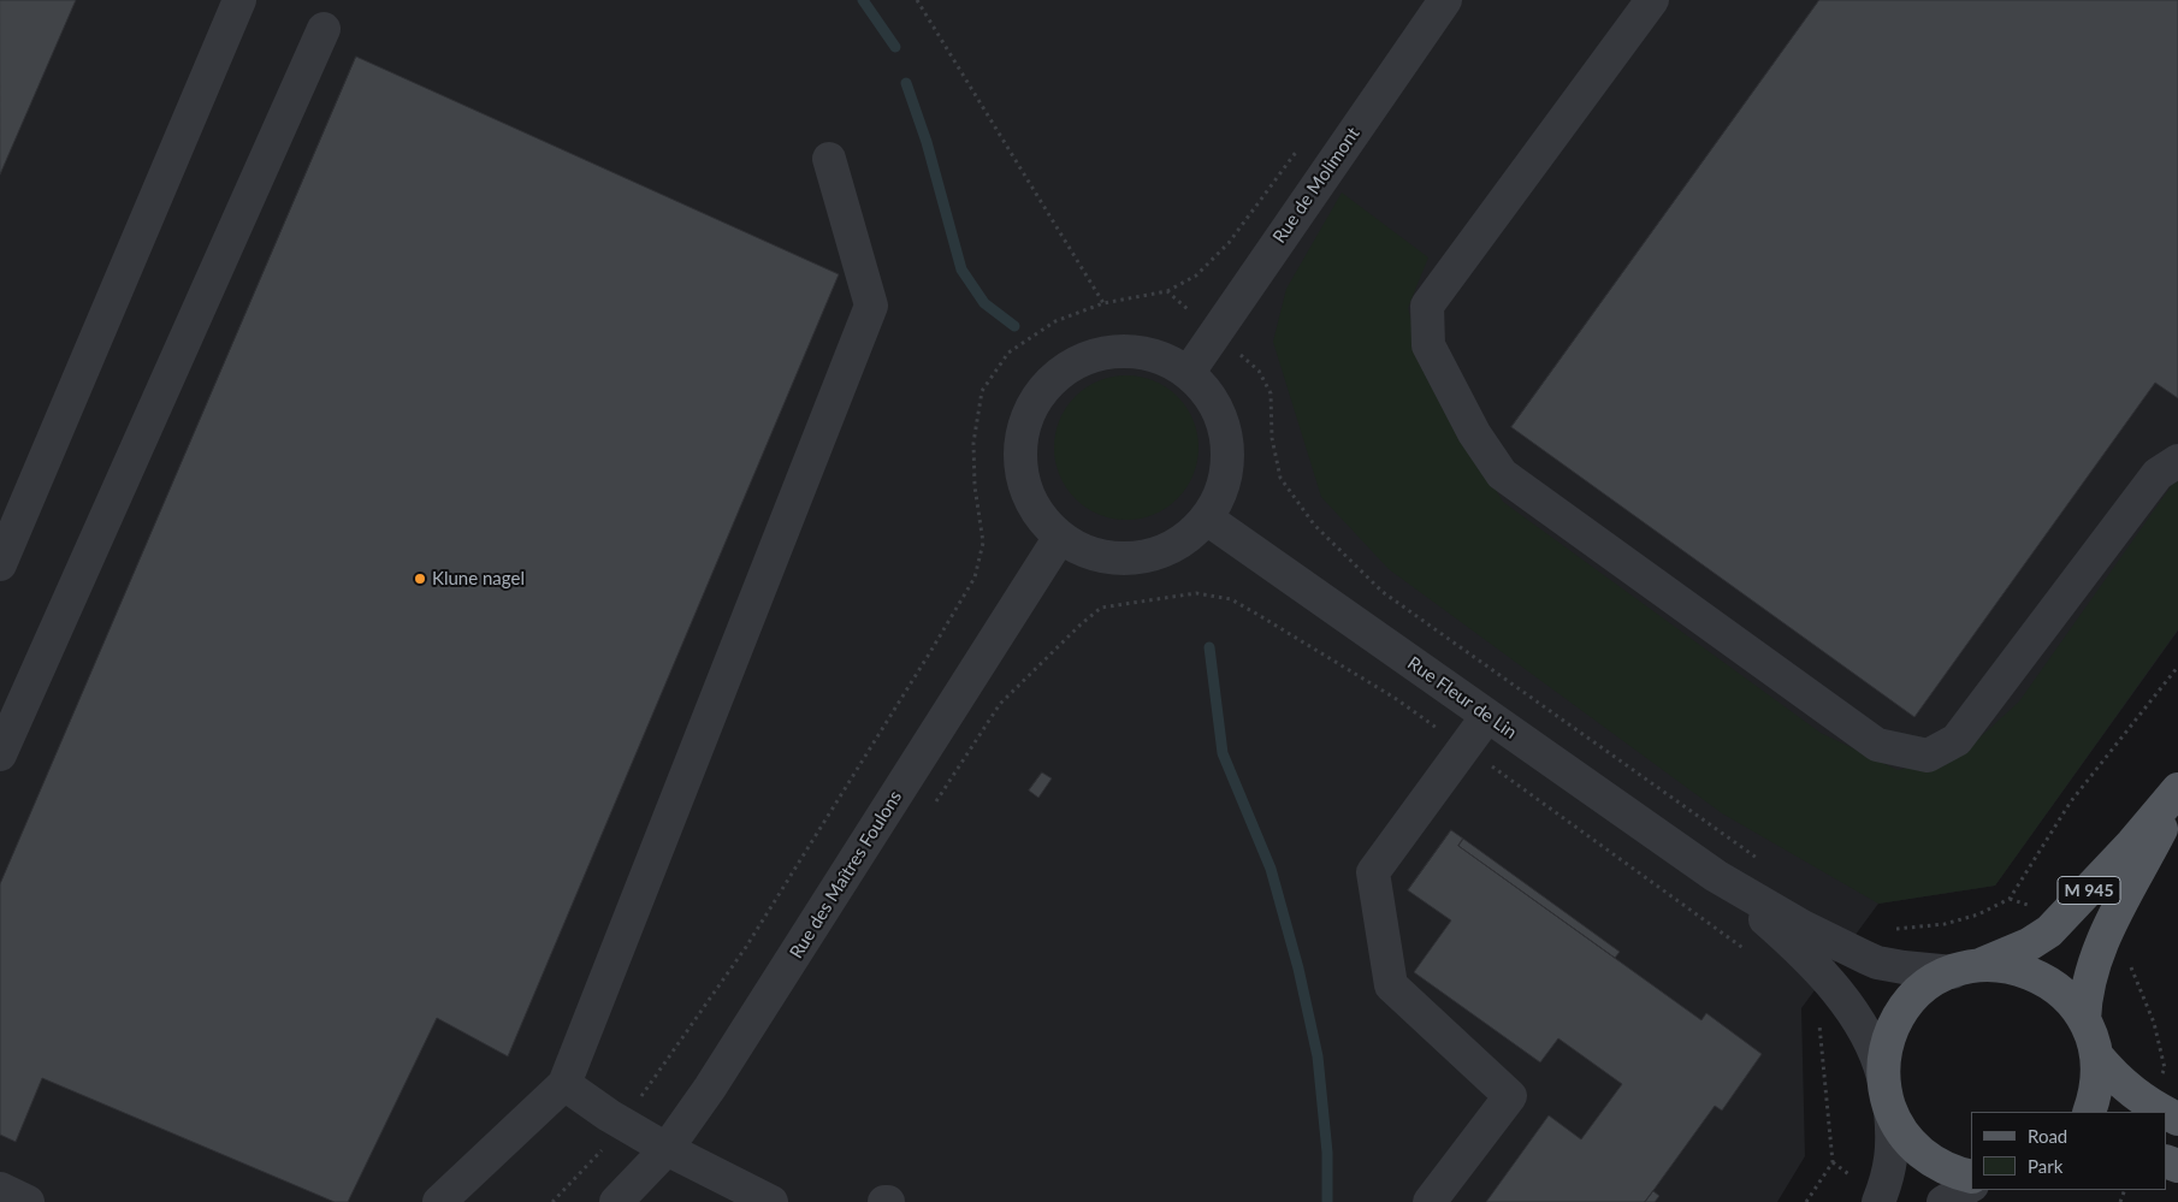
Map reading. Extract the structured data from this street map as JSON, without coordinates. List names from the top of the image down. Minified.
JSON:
{"streets":{"main road":["M 945"],"street":["Rue de Molimont","Rue Fleur de Lin","Rue des Maîtres Foulons"]},"crossings":[["Rue de Molimont","Rue Fleur de Lin"],["Rue de Molimont","Rue des Maîtres Foulons"],["Rue Fleur de Lin","Rue des Maîtres Foulons"],["Rue Fleur de Lin","M 945"]],"places":["Klune nagel"],"legend":["Road","Park"]}
